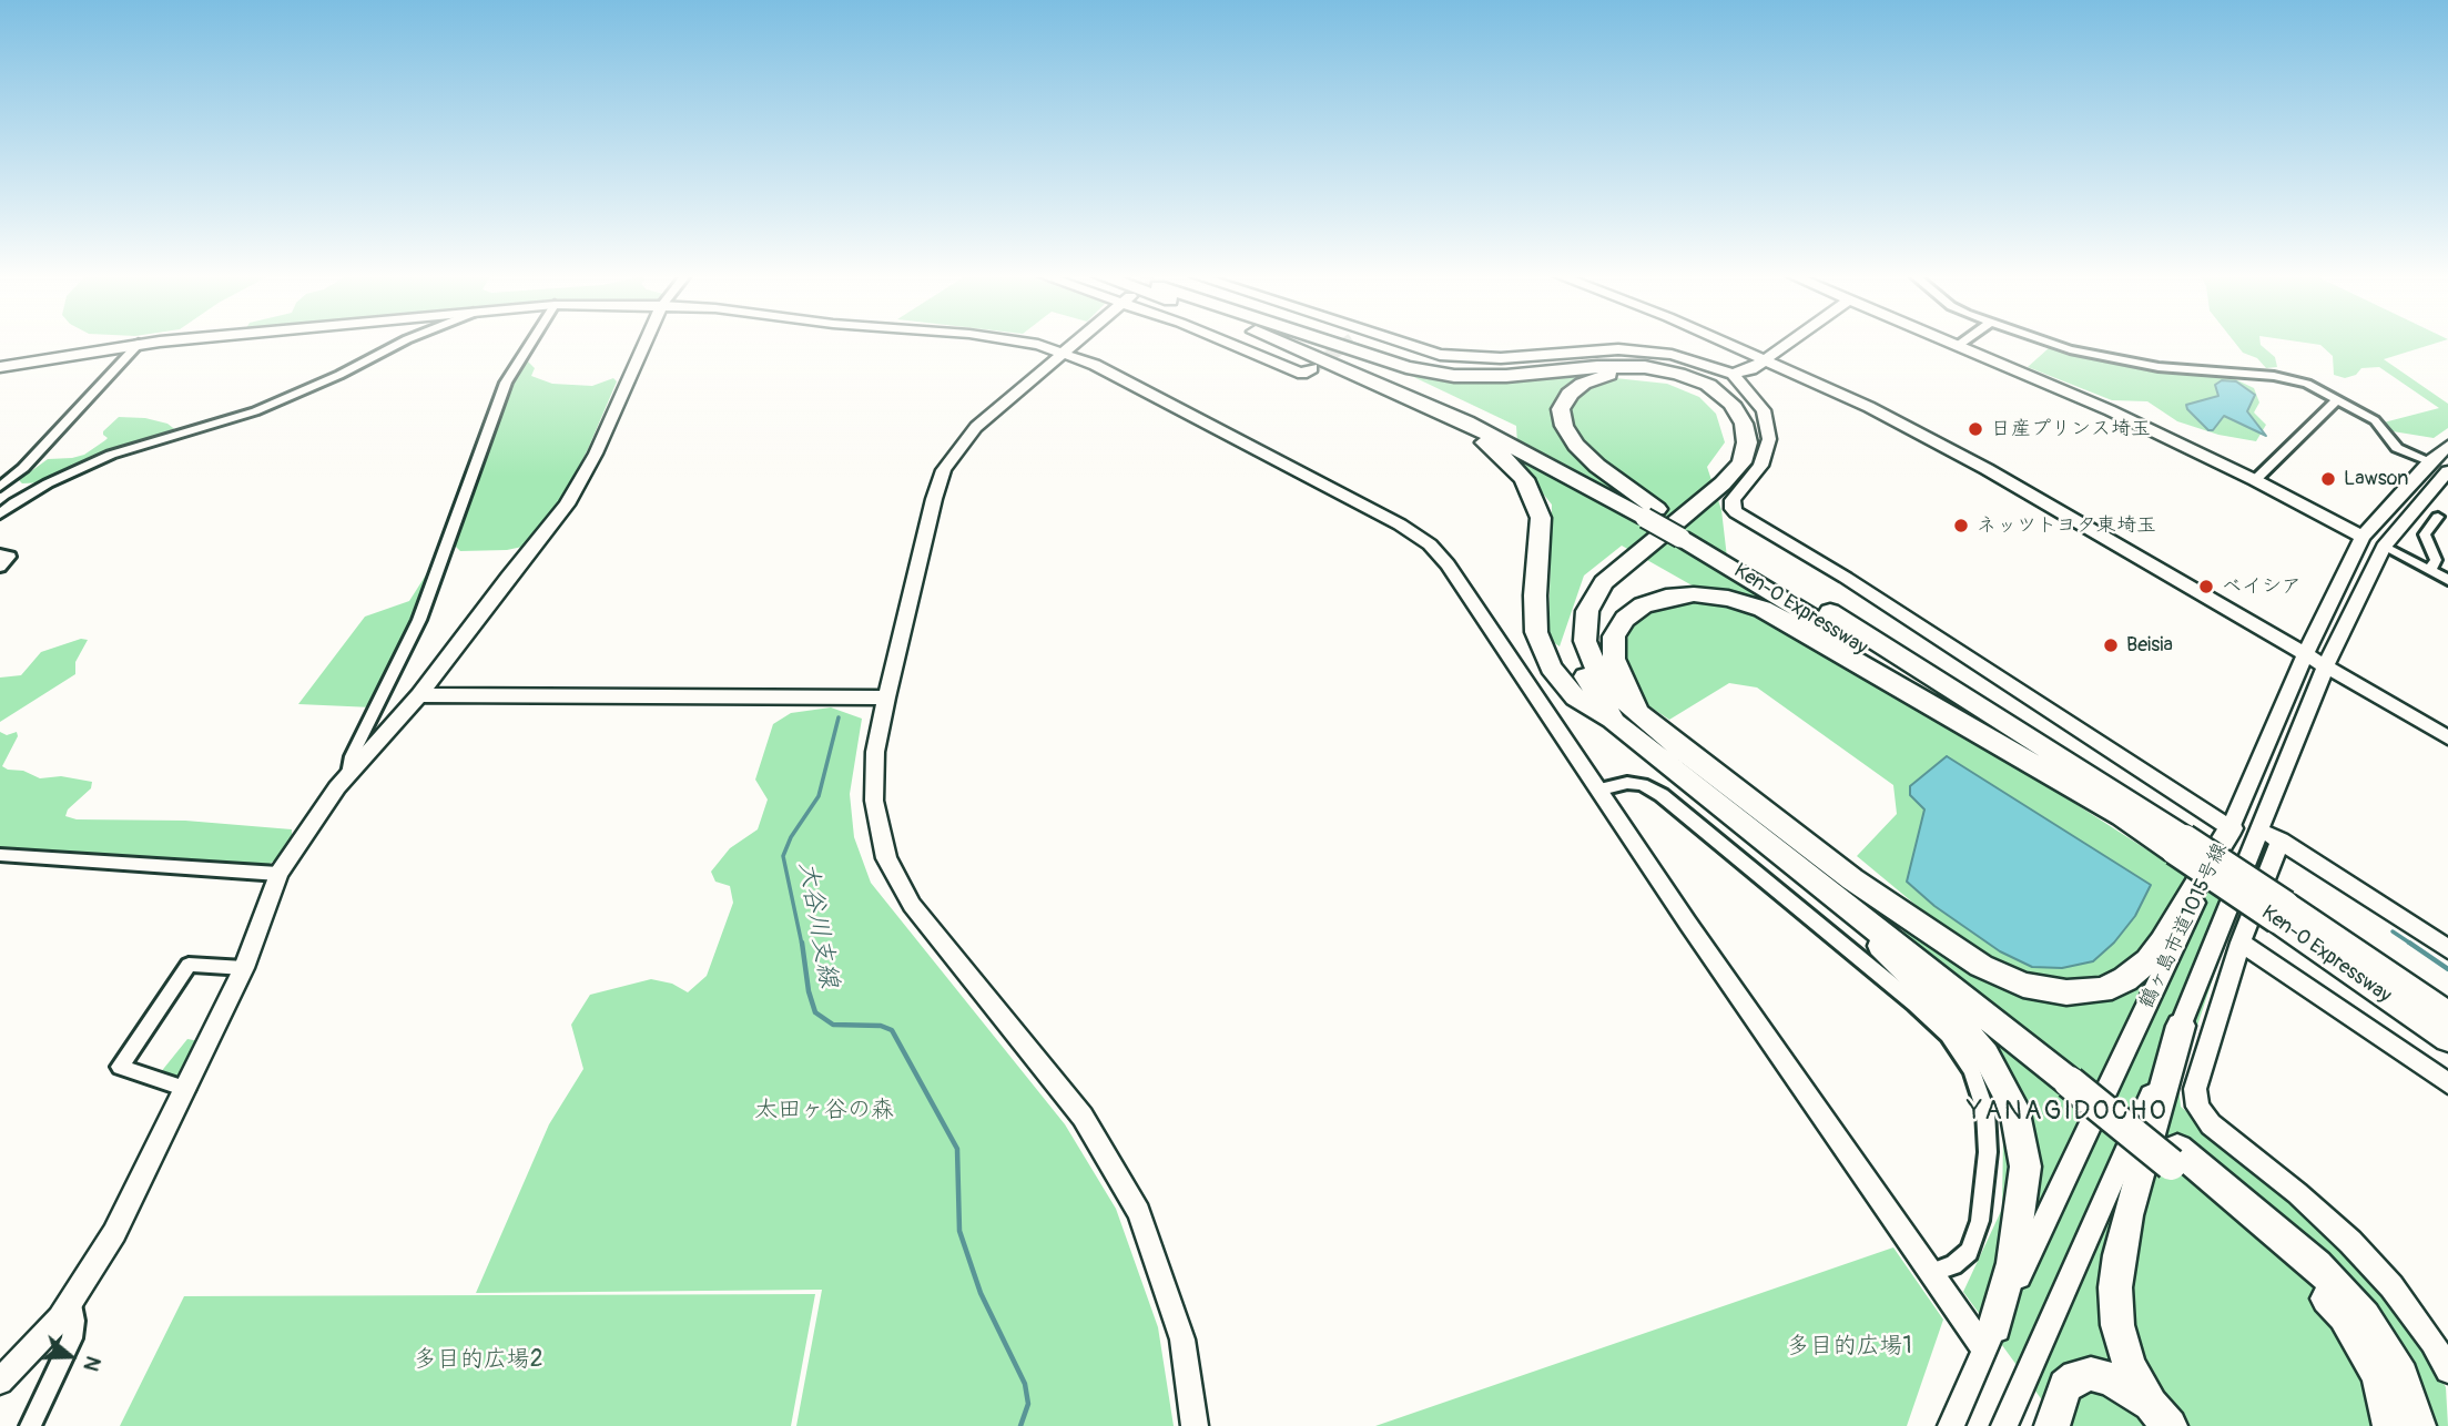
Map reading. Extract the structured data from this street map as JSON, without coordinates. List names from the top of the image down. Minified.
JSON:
{"streets":{"highway":["Ken-O Expressway"],"street":["鶴ヶ島市道1015号線"]},"districts":["YANAGIDOCHO"],"water":["大谷川支線"],"parks":["太田ヶ谷の森","多目的広場1","多目的広場2"],"places":["日産プリンス埼玉","Lawson","ネッツトヨタ東埼玉","ベイシア","Beisia"],"north":"right"}
